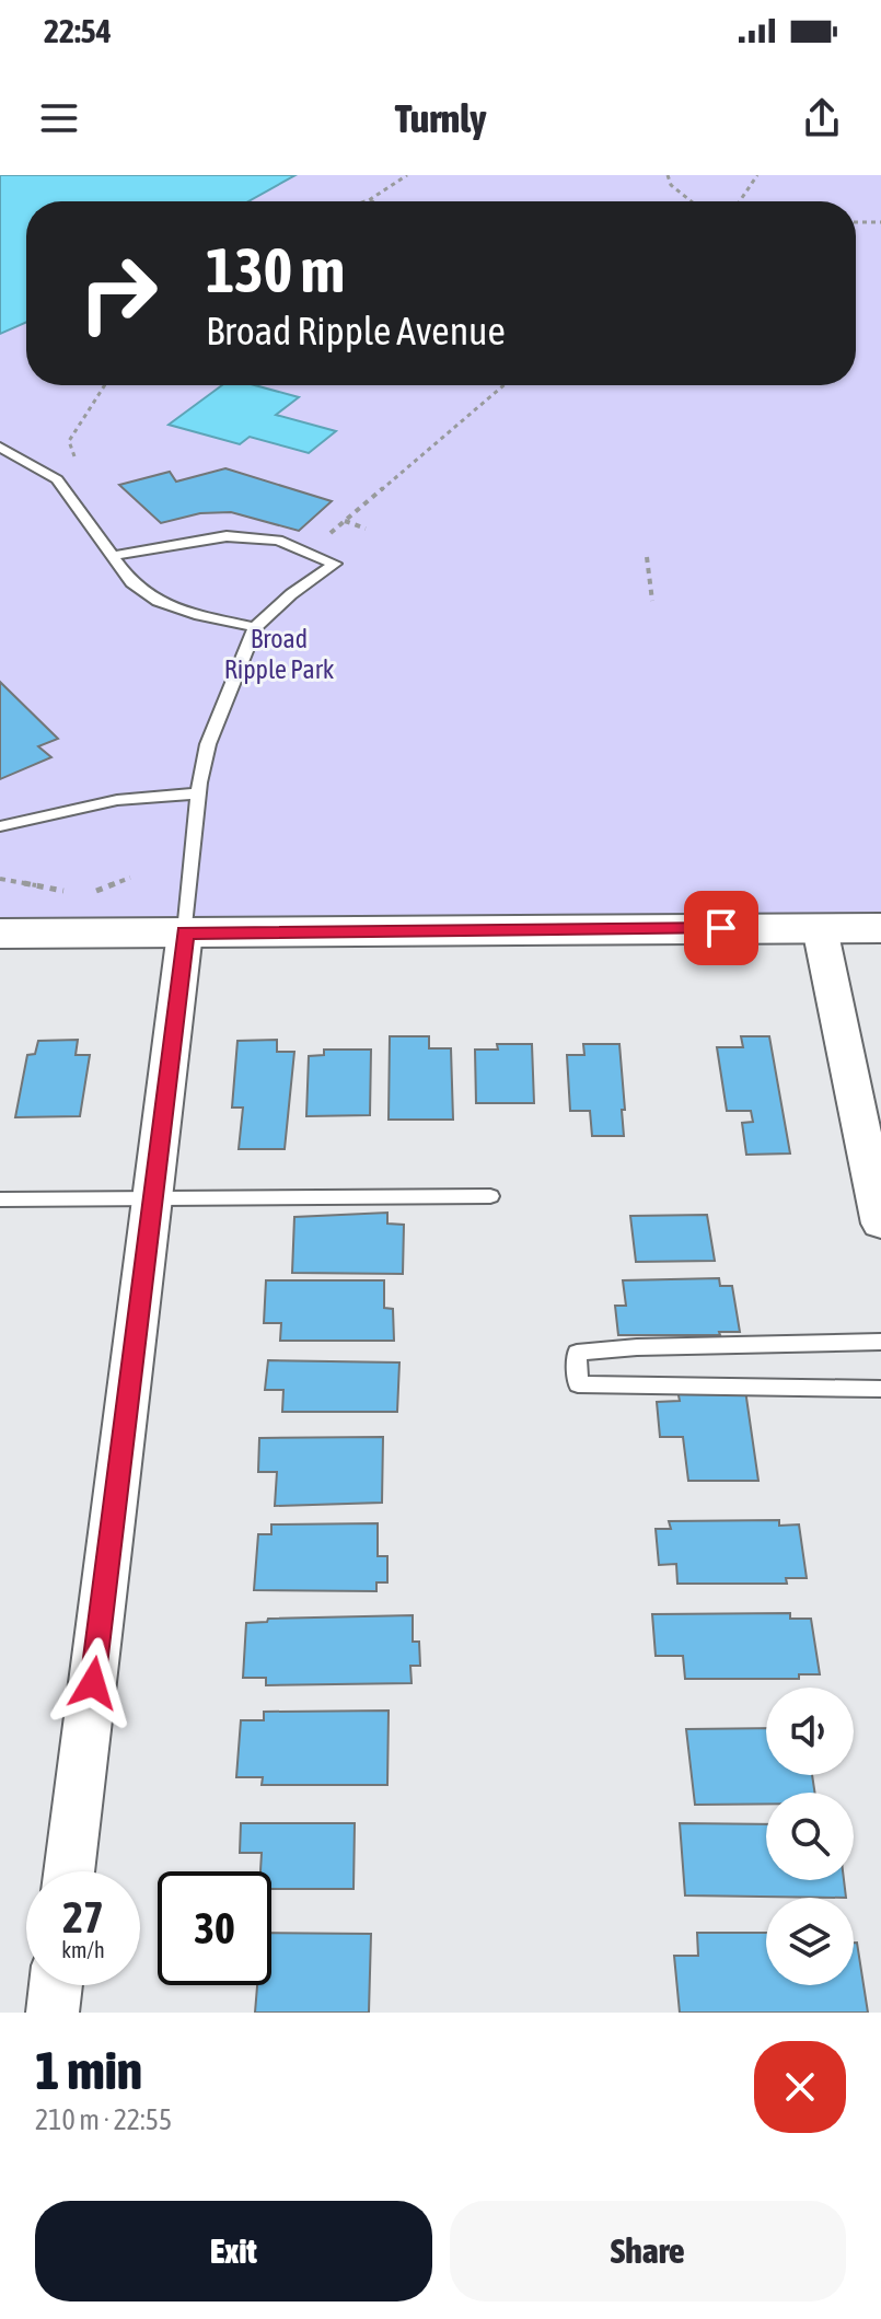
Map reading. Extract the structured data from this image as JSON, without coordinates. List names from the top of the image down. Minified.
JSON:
{"parks":["Broad Ripple Park"],"page":{"status":"22:54","header":"Turnly","turn":["130 m","Broad Ripple Avenue"],"speed":"27 km/h","limit":"30","heading":["1 min","210 m · 22:55"],"buttons":["Exit","Share"]}}
